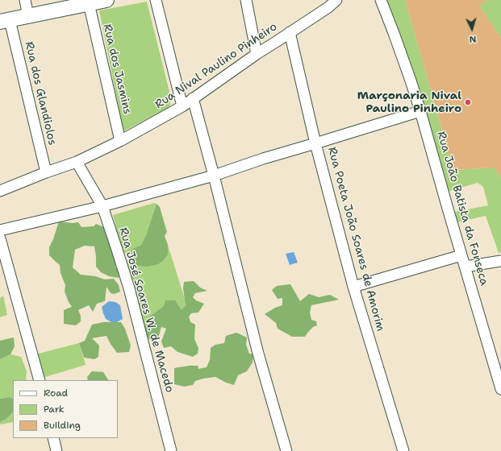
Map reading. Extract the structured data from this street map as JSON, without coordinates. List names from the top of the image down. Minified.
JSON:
{"streets":{"street":["Rua Nival Paulino Pinheiro","Rua dos Jasmins","Rua dos Glandiolos","Rua João Batista da Fonseca","Rua Poeta João Soares de Amorim","Rua José Soares W. de Macedo"]},"crossings":[["Rua Nival Paulino Pinheiro","Rua dos Jasmins"],["Rua Nival Paulino Pinheiro","Rua dos Glandiolos"],["Rua Nival Paulino Pinheiro","Rua Poeta João Soares de Amorim"],["Rua Nival Paulino Pinheiro","Rua José Soares W. de Macedo"]],"places":["Marçonaria Nival Paulino Pinheiro"],"legend":["Road","Park","Building"],"north":"bottom"}
